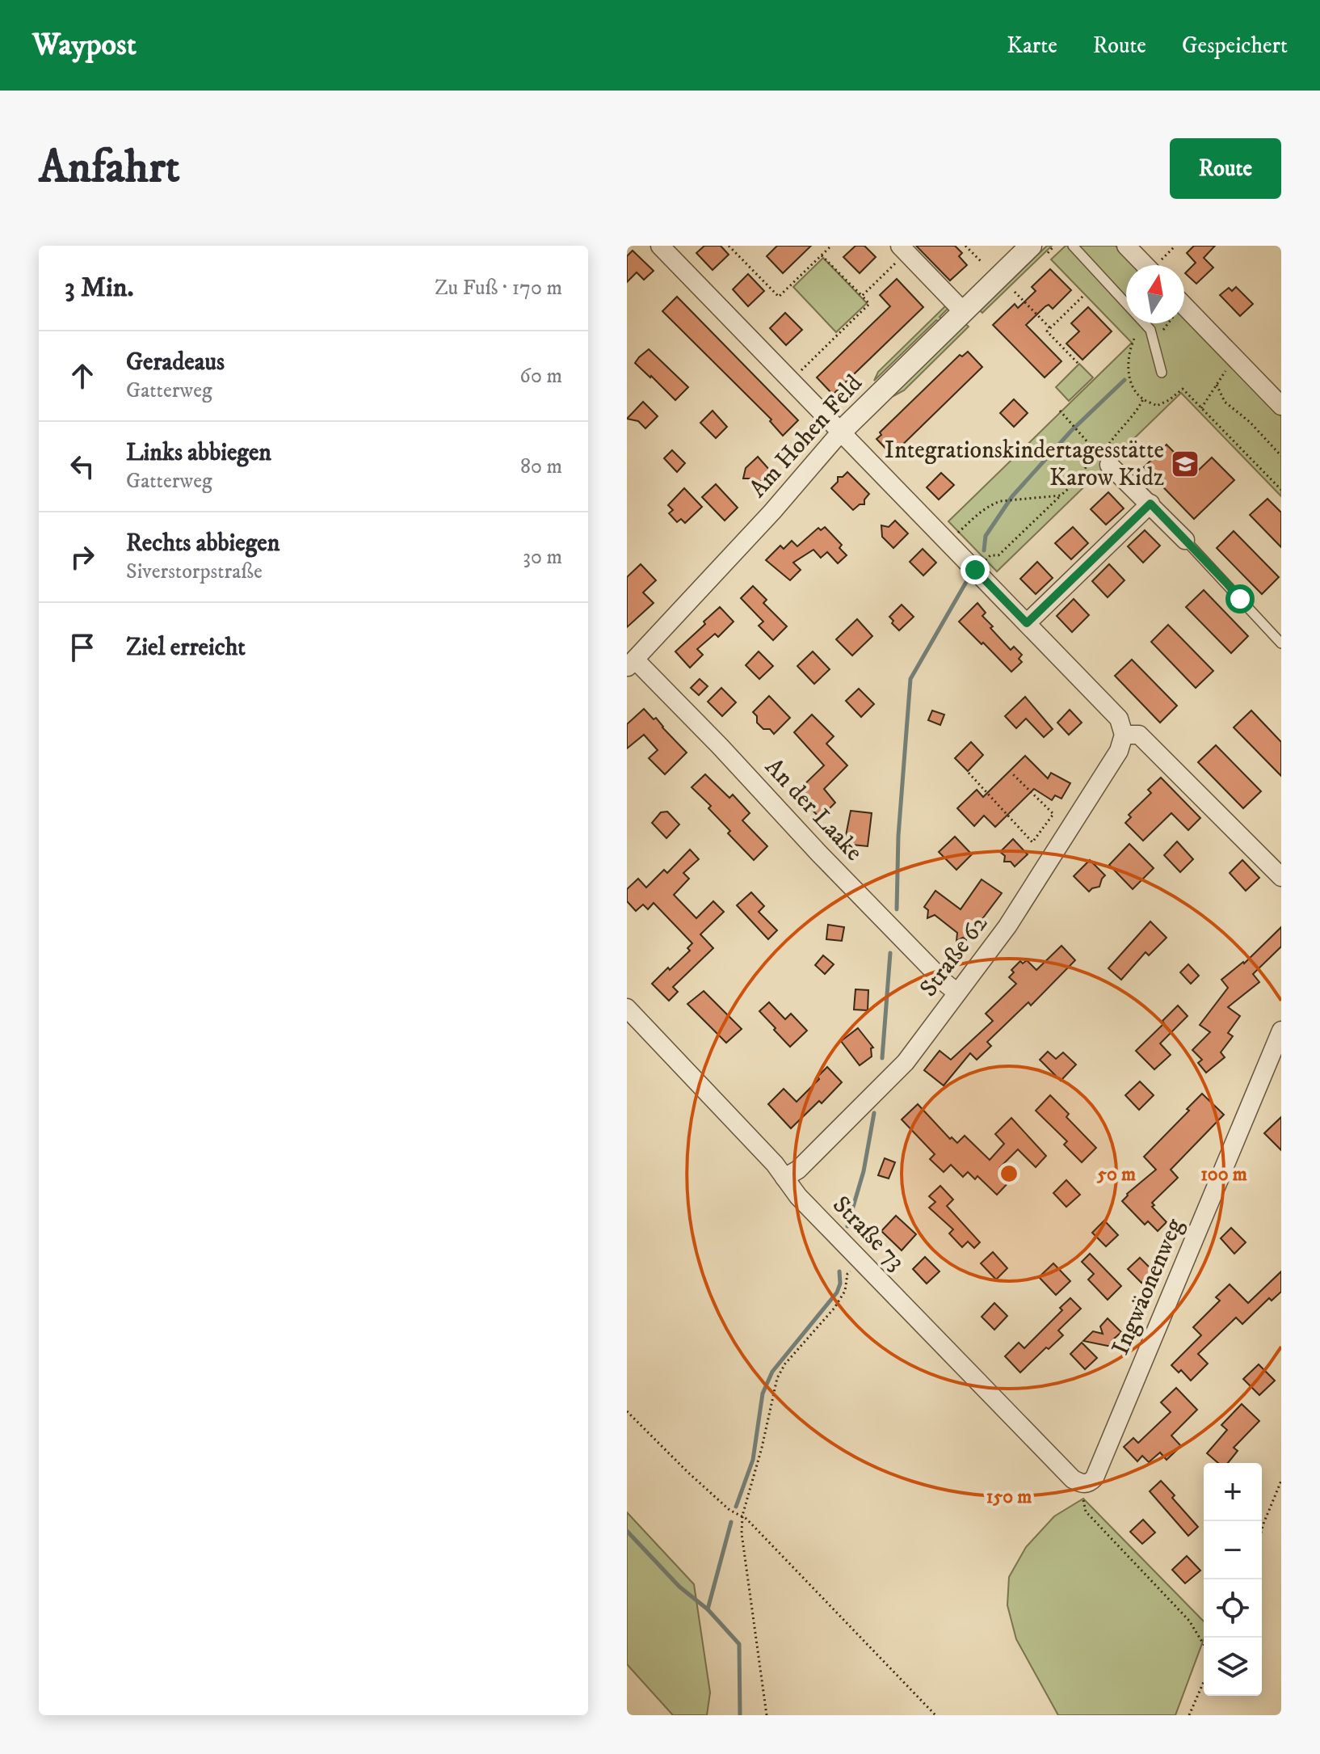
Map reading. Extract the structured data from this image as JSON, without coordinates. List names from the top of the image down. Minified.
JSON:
{"streets":{"street":["Am Hohen Feld","An der Laake","Straße 62","Straße 73","Ingwäonenweg"]},"crossings":[["Am Hohen Feld","An der Laake"],["An der Laake","Straße 62"],["Straße 62","Straße 73"],["Straße 73","Ingwäonenweg"]],"places":{"school or university":["Integrationskindertagesstätte Karow Kidz"]},"north":"top","page":{"header":"Waypost","nav":["Karte","Route","Gespeichert"],"buttons":"Route","title":"Anfahrt","heading":["3 Min.","Zu Fuß · 170 m"],"list":[["Geradeaus","Gatterweg","60 m"],["Links abbiegen","Gatterweg","80 m"],["Rechts abbiegen","Siverstorpstraße","30 m"],"Ziel erreicht"],"map_buttons":["+","−"]},"rings":["50 m","100 m","150 m"]}
